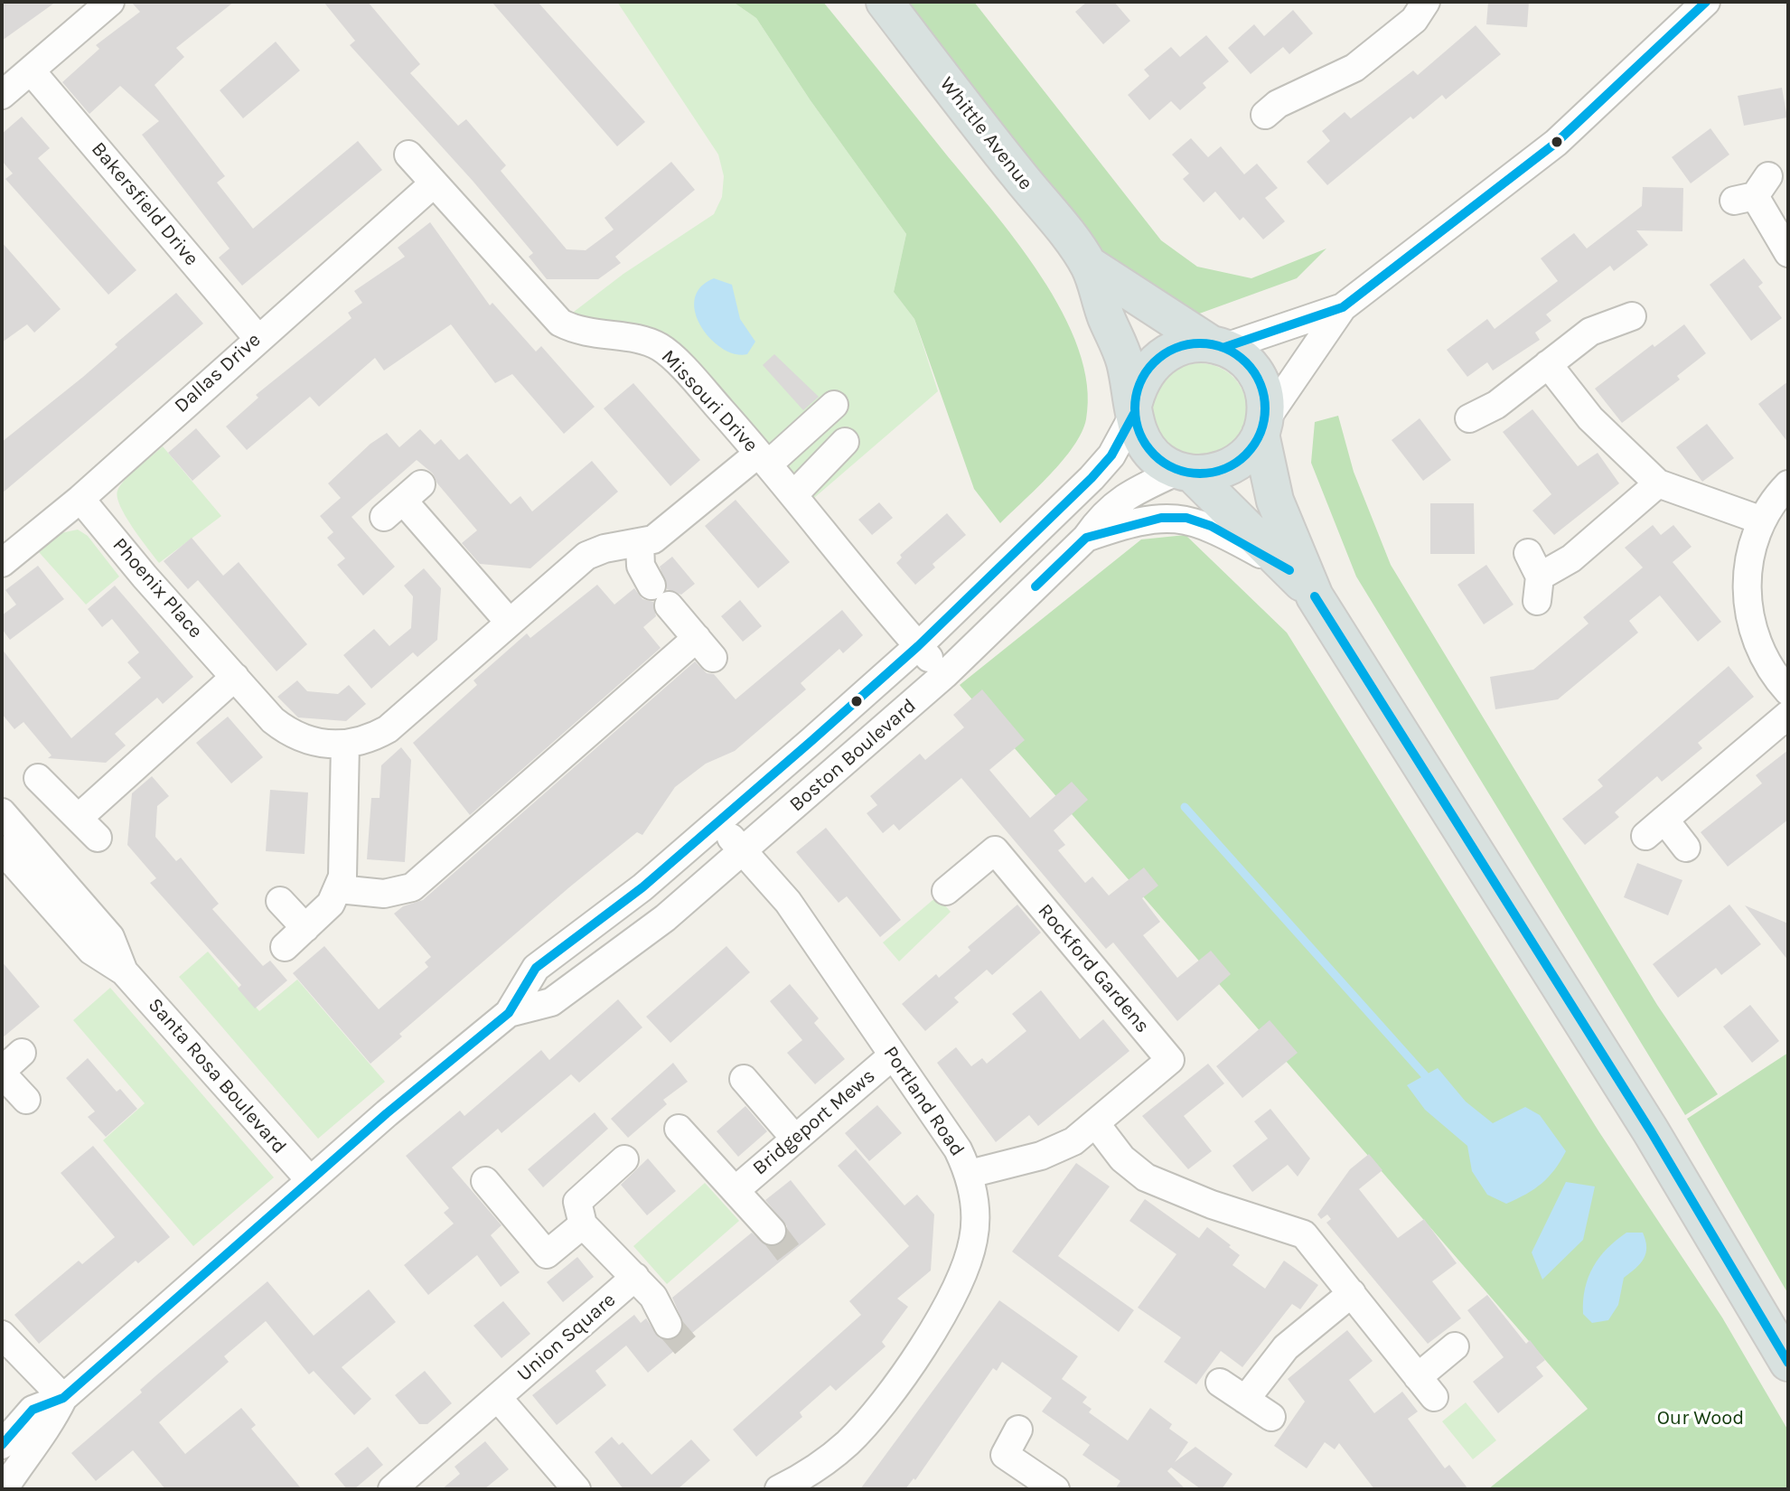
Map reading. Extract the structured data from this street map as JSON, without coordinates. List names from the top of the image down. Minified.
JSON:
{"streets":{"main road":["Whittle Avenue"],"street":["Bakersfield Drive","Dallas Drive","Missouri Drive","Phoenix Place","Boston Boulevard","Rockford Gardens","Santa Rosa Boulevard","Portland Road","Bridgeport Mews","Union Square"]},"crossings":[["Whittle Avenue","Boston Boulevard"],["Bakersfield Drive","Dallas Drive"],["Dallas Drive","Missouri Drive"],["Dallas Drive","Phoenix Place"],["Missouri Drive","Phoenix Place"],["Missouri Drive","Boston Boulevard"],["Boston Boulevard","Santa Rosa Boulevard"],["Boston Boulevard","Portland Road"],["Rockford Gardens","Portland Road"],["Portland Road","Bridgeport Mews"]],"parks":["Our Wood"]}
